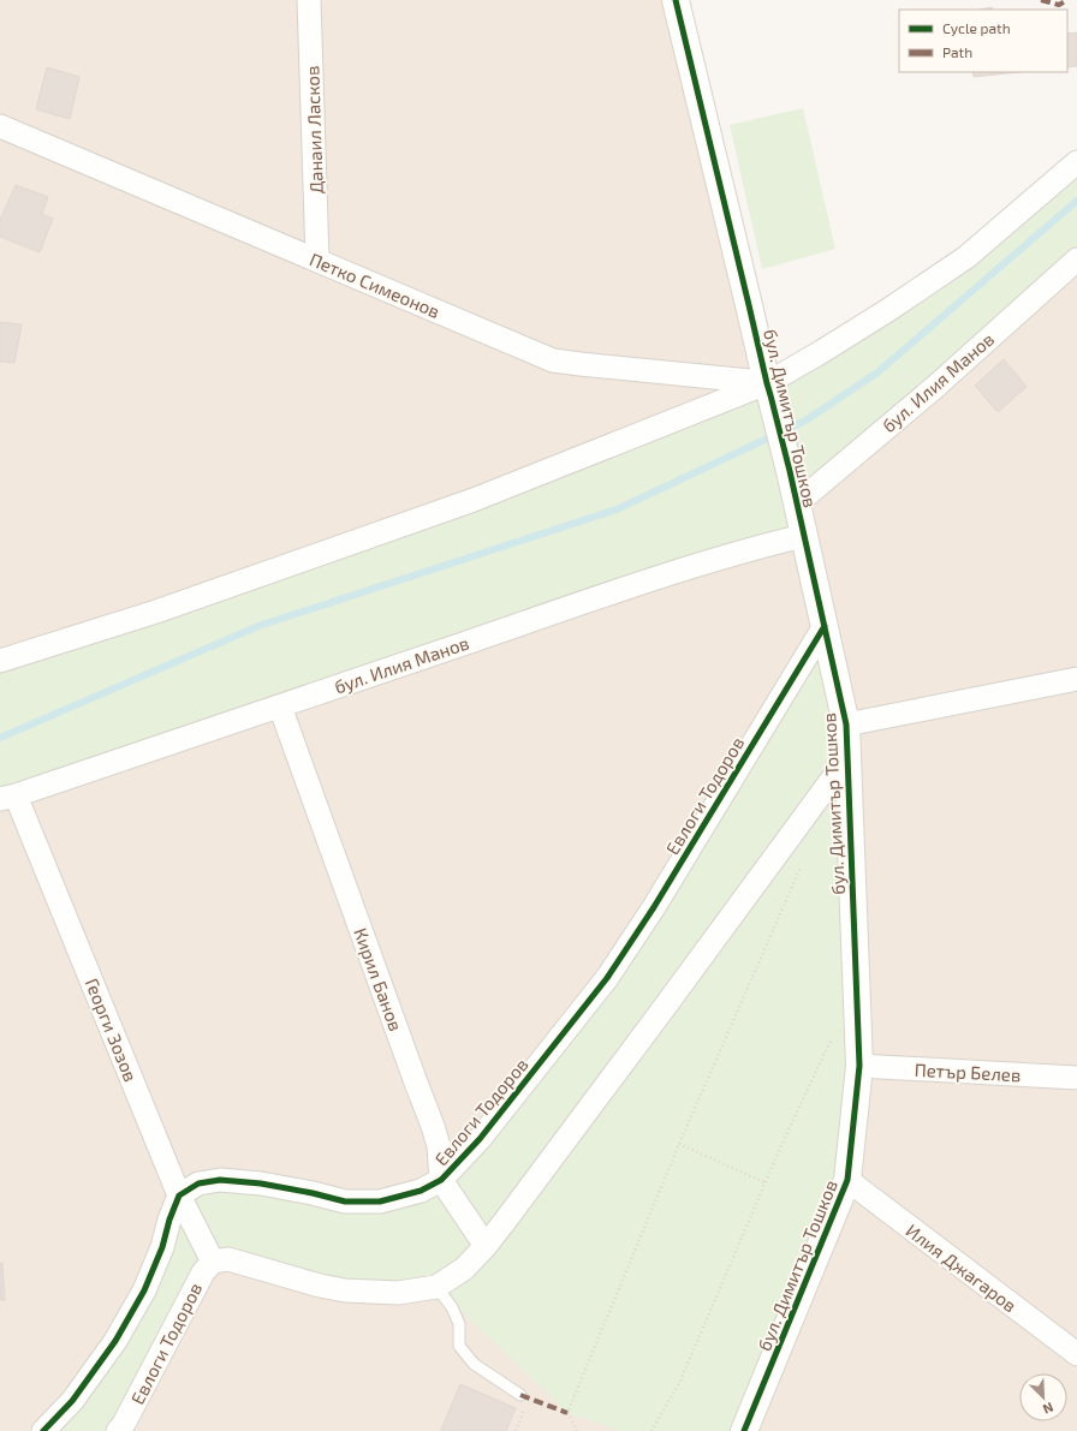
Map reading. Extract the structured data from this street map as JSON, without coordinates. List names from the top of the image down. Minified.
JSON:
{"streets":{"street":["Данаил Ласков","Петко Симеонов","бул. Илия Манов","бул. Димитър Тошков","Евлоги Тодоров","Кирил Банов","Георги Зозов","Петър Белев","Илия Джагаров"]},"crossings":[["Данаил Ласков","Петко Симеонов"],["Петко Симеонов","бул. Димитър Тошков"],["бул. Илия Манов","бул. Димитър Тошков"],["бул. Илия Манов","Кирил Банов"],["бул. Илия Манов","Георги Зозов"],["бул. Димитър Тошков","Евлоги Тодоров"],["бул. Димитър Тошков","Петър Белев"],["бул. Димитър Тошков","Илия Джагаров"],["Евлоги Тодоров","Кирил Банов"],["Евлоги Тодоров","Георги Зозов"]],"legend":["Cycle path","Path"],"north":"bottom right"}
